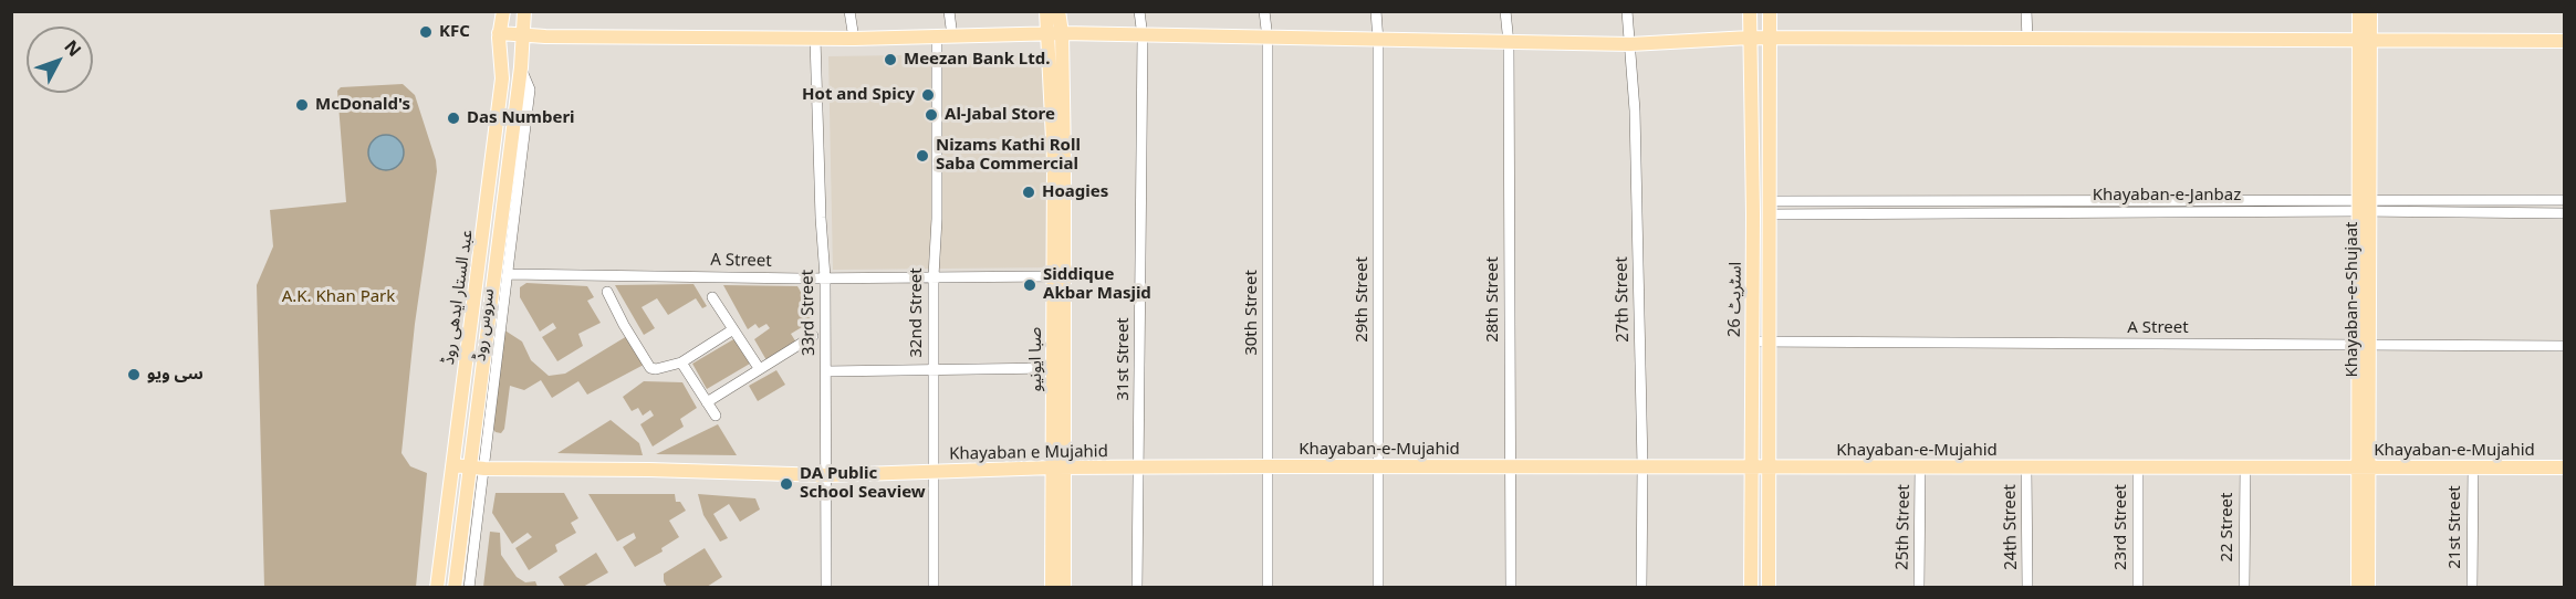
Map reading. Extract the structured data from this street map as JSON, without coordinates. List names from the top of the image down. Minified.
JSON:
{"streets":{"main road":["عبد الستار ایدھی روڈ","اسٹریٹ 26","Khayaban-e-Shujaat","صبا ایونیو","Khayaban-e-Mujahid","Khayaban e Mujahid"],"street":["Khayaban-e-Janbaz","A Street","29th Street","28th Street","27th Street","33rd Street","32nd Street","30th Street","سروس روڈ","31st Street","25th Street","24th Street","23rd Street","22 Street","21st Street"]},"crossings":[["Khayaban-e-Janbaz","اسٹریٹ 26"],["Khayaban-e-Janbaz","Khayaban-e-Shujaat"],["A Street","اسٹریٹ 26"],["A Street","Khayaban-e-Shujaat"],["A Street","33rd Street"],["A Street","32nd Street"],["A Street","سروس روڈ"],["A Street","صبا ایونیو"],["عبد الستار ایدھی روڈ","سروس روڈ"],["عبد الستار ایدھی روڈ","Khayaban e Mujahid"],["29th Street","Khayaban-e-Mujahid"],["28th Street","Khayaban-e-Mujahid"],["27th Street","Khayaban-e-Mujahid"],["اسٹریٹ 26","Khayaban-e-Mujahid"],["Khayaban-e-Shujaat","Khayaban-e-Mujahid"],["33rd Street","Khayaban e Mujahid"],["32nd Street","Khayaban e Mujahid"],["30th Street","Khayaban-e-Mujahid"],["30th Street","Khayaban e Mujahid"],["سروس روڈ","Khayaban e Mujahid"],["صبا ایونیو","Khayaban e Mujahid"],["31st Street","Khayaban e Mujahid"],["Khayaban-e-Mujahid","Khayaban e Mujahid"],["Khayaban-e-Mujahid","25th Street"],["Khayaban-e-Mujahid","24th Street"],["Khayaban-e-Mujahid","23rd Street"],["Khayaban-e-Mujahid","22 Street"],["Khayaban-e-Mujahid","21st Street"]],"parks":["A.K. Khan Park"],"places":["KFC","Meezan Bank Ltd.","Hot and Spicy","McDonald's","Al-Jabal Store","Das Numberi","Nizams Kathi Roll Saba Commercial","Hoagies","Siddique Akbar Masjid","سی ویو","DA Public School Seaview"],"north":"top right"}
